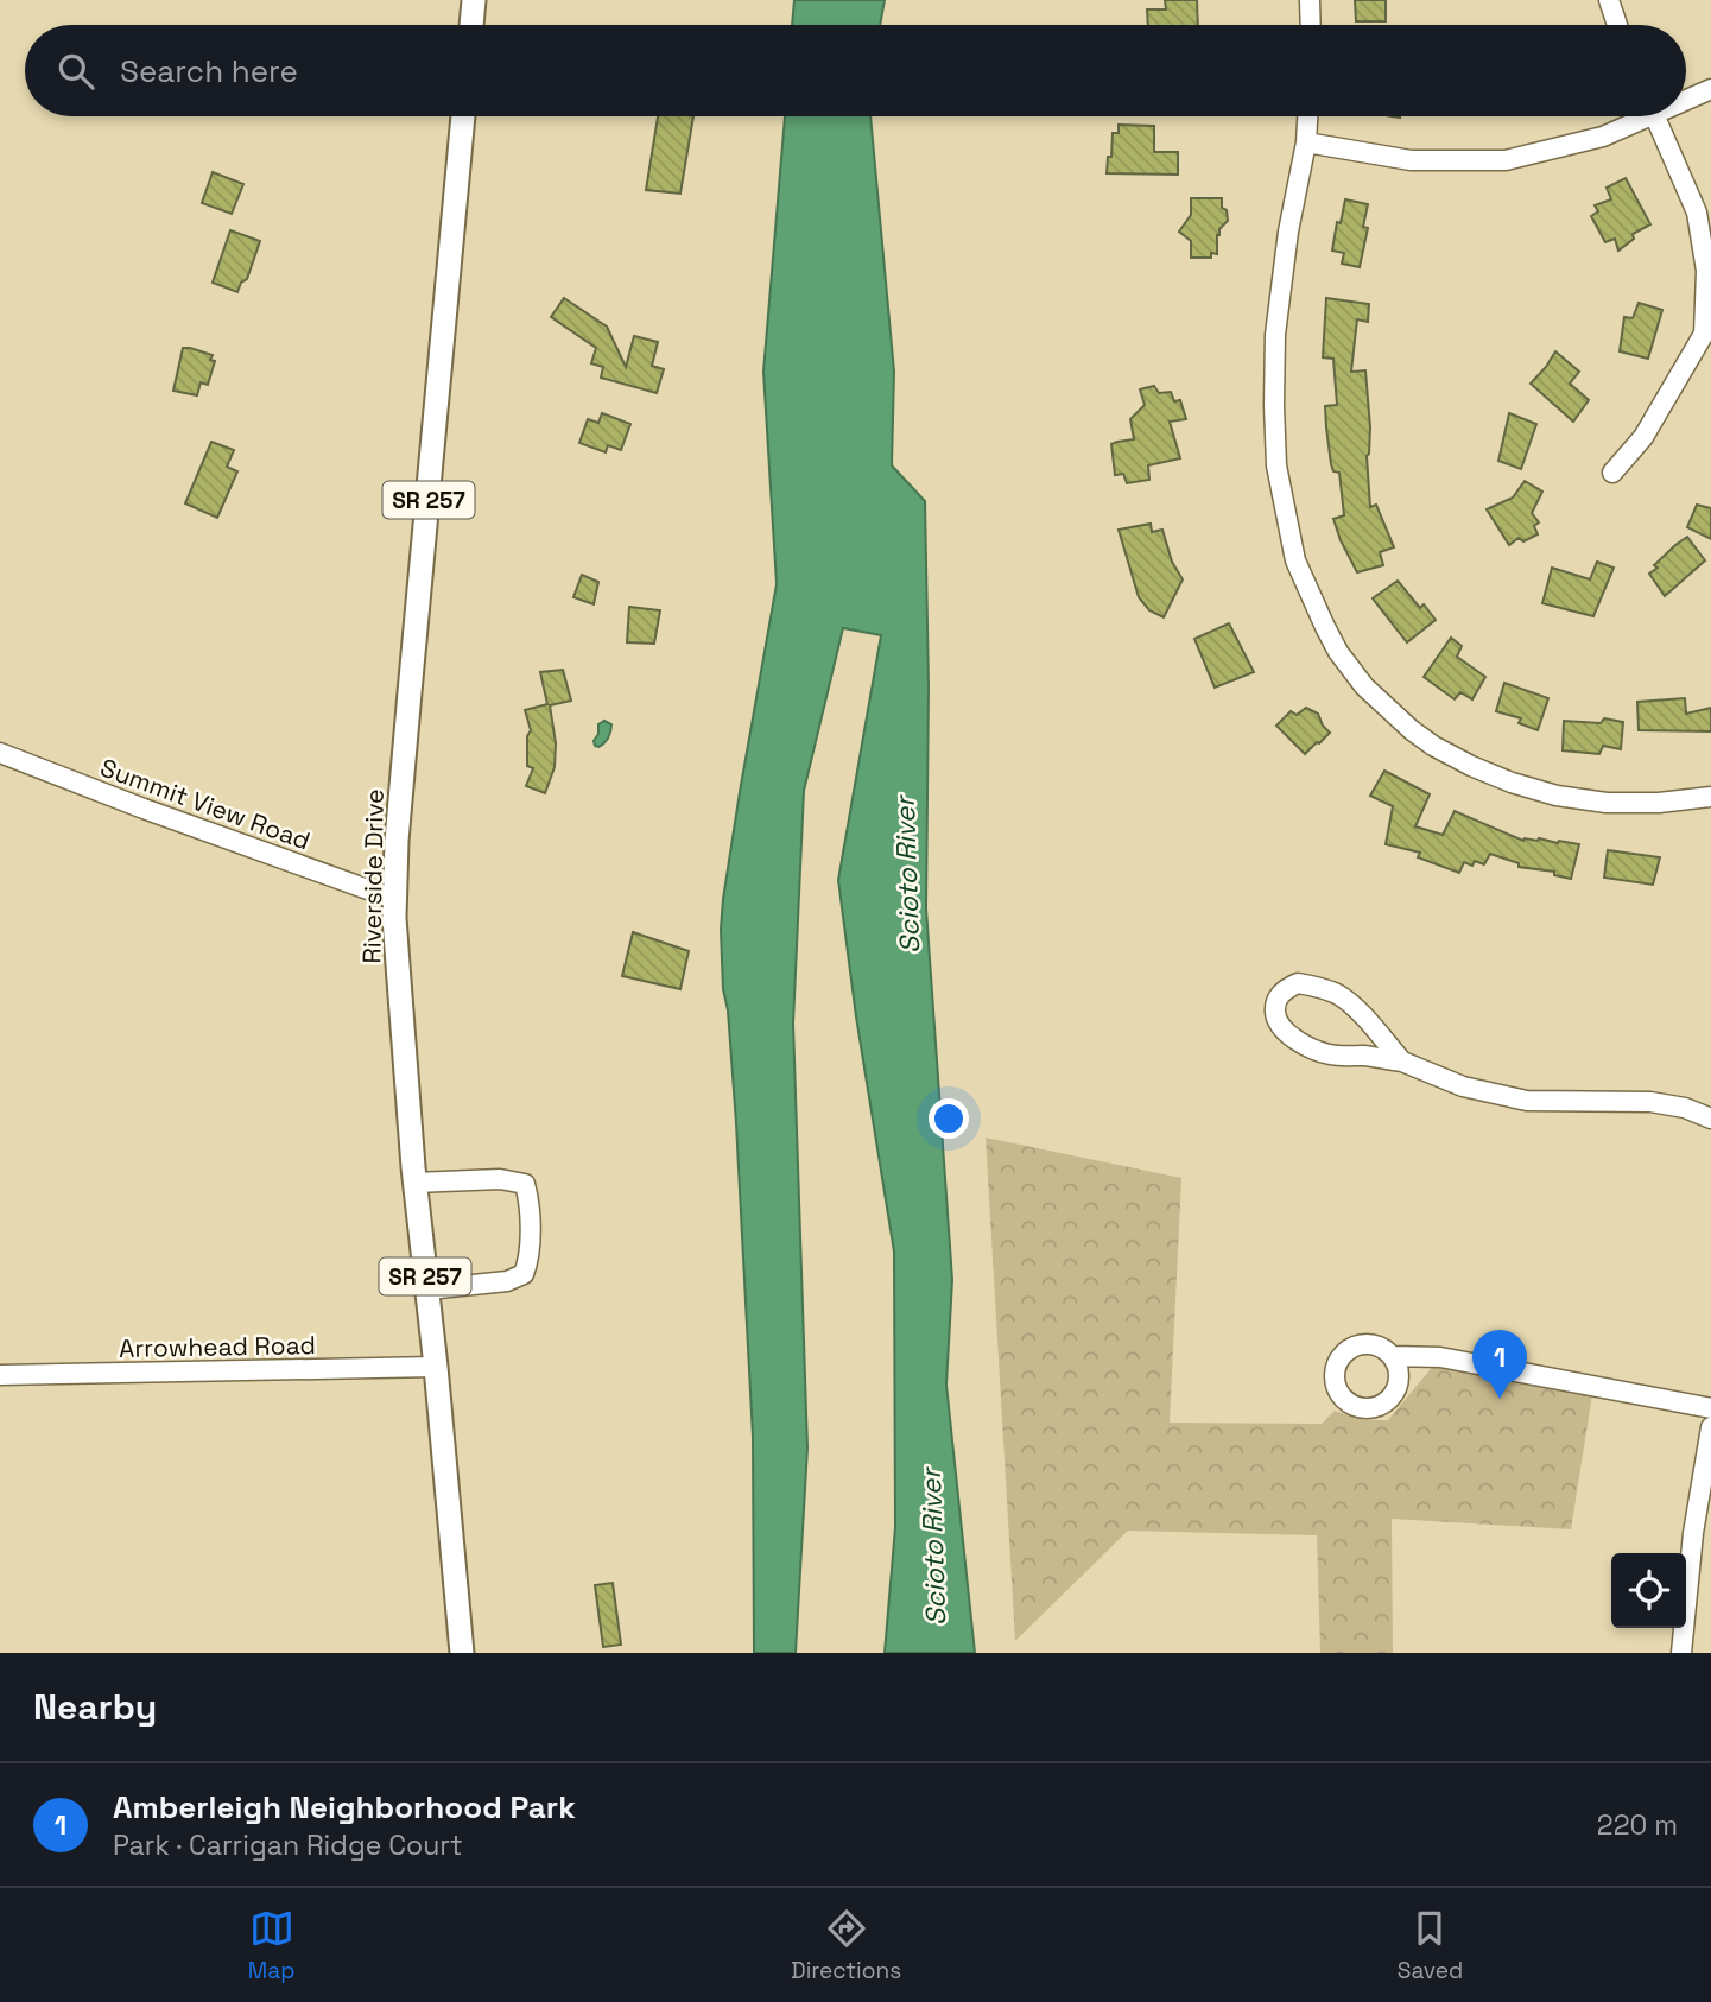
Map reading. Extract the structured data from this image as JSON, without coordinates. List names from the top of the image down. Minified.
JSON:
{"streets":{"main road":["SR 257","Riverside Drive"],"street":["Summit View Road","Arrowhead Road"]},"crossings":[["Summit View Road","Riverside Drive"],["Riverside Drive","Arrowhead Road"]],"water":["Scioto River"],"page":{"search":"Search here","pins":"1","heading":"Nearby","list":[{"mark":"1","name":"Amberleigh Neighborhood Park","note":"Park · Carrigan Ridge Court","value":"220 m"}],"nav":["Map","Directions","Saved"]}}
